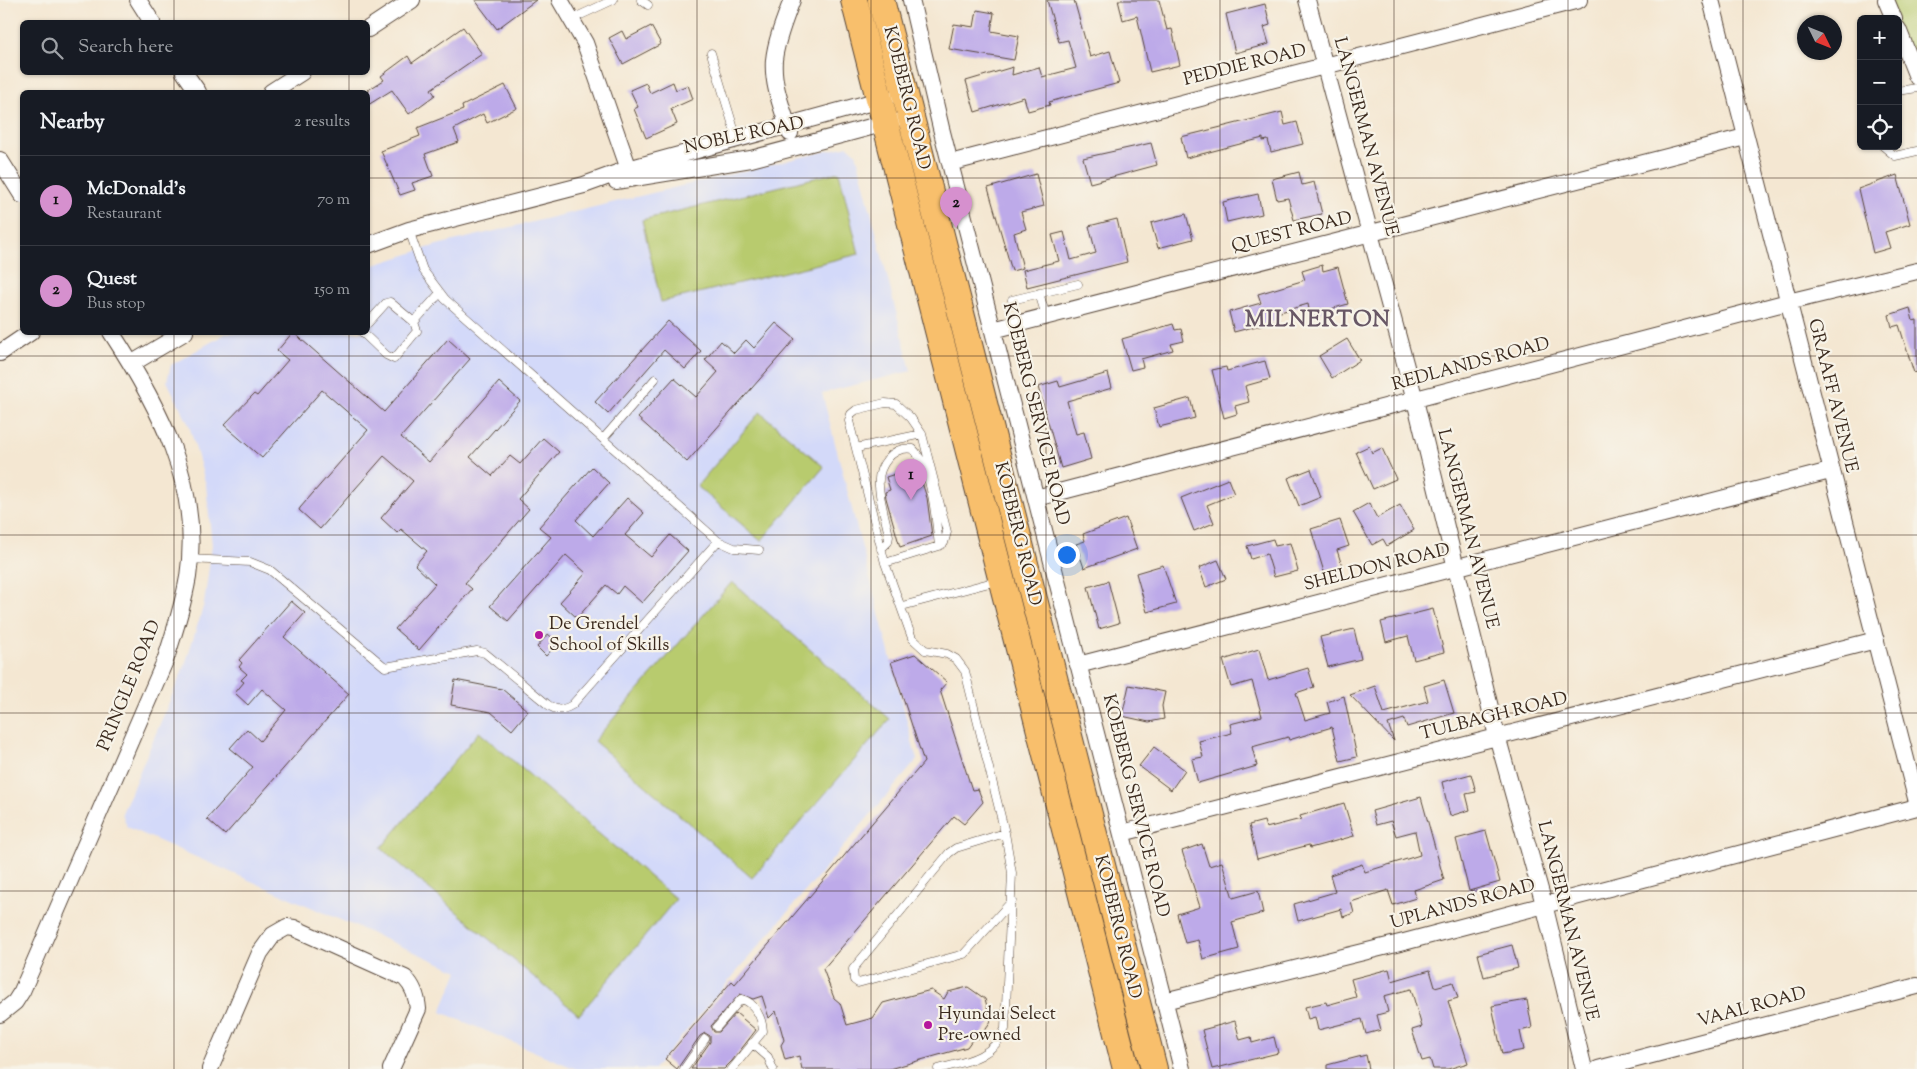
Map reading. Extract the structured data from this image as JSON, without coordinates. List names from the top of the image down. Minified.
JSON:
{"streets":{"main road":["KOEBERG ROAD"],"street":["PEDDIE ROAD","NOBLE ROAD","LANGERMAN AVENUE","QUEST ROAD","REDLANDS ROAD","GRAAFF AVENUE","KOEBERG SERVICE ROAD","SHELDON ROAD","PRINGLE ROAD","TULBAGH ROAD","UPLANDS ROAD","VAAL ROAD"]},"crossings":[["PEDDIE ROAD","LANGERMAN AVENUE"],["PEDDIE ROAD","KOEBERG SERVICE ROAD"],["KOEBERG ROAD","NOBLE ROAD"],["LANGERMAN AVENUE","QUEST ROAD"],["LANGERMAN AVENUE","REDLANDS ROAD"],["LANGERMAN AVENUE","SHELDON ROAD"],["LANGERMAN AVENUE","TULBAGH ROAD"],["LANGERMAN AVENUE","UPLANDS ROAD"],["QUEST ROAD","GRAAFF AVENUE"],["QUEST ROAD","KOEBERG SERVICE ROAD"],["REDLANDS ROAD","GRAAFF AVENUE"],["REDLANDS ROAD","KOEBERG SERVICE ROAD"],["GRAAFF AVENUE","SHELDON ROAD"],["GRAAFF AVENUE","TULBAGH ROAD"],["KOEBERG SERVICE ROAD","SHELDON ROAD"],["KOEBERG SERVICE ROAD","TULBAGH ROAD"],["KOEBERG SERVICE ROAD","UPLANDS ROAD"]],"districts":["MILNERTON"],"places":["De Grendel School of Skills","Hyundai Select Pre-owned"],"north":"bottom right","page":{"map_buttons":["+","−"],"search":"Search here","heading":["Nearby","2 results"],"list":[{"mark":"1","name":"McDonald's","note":"Restaurant","value":"70 m"},{"mark":"2","name":"Quest","note":"Bus stop","value":"150 m"}],"pins":["2","1"]}}
